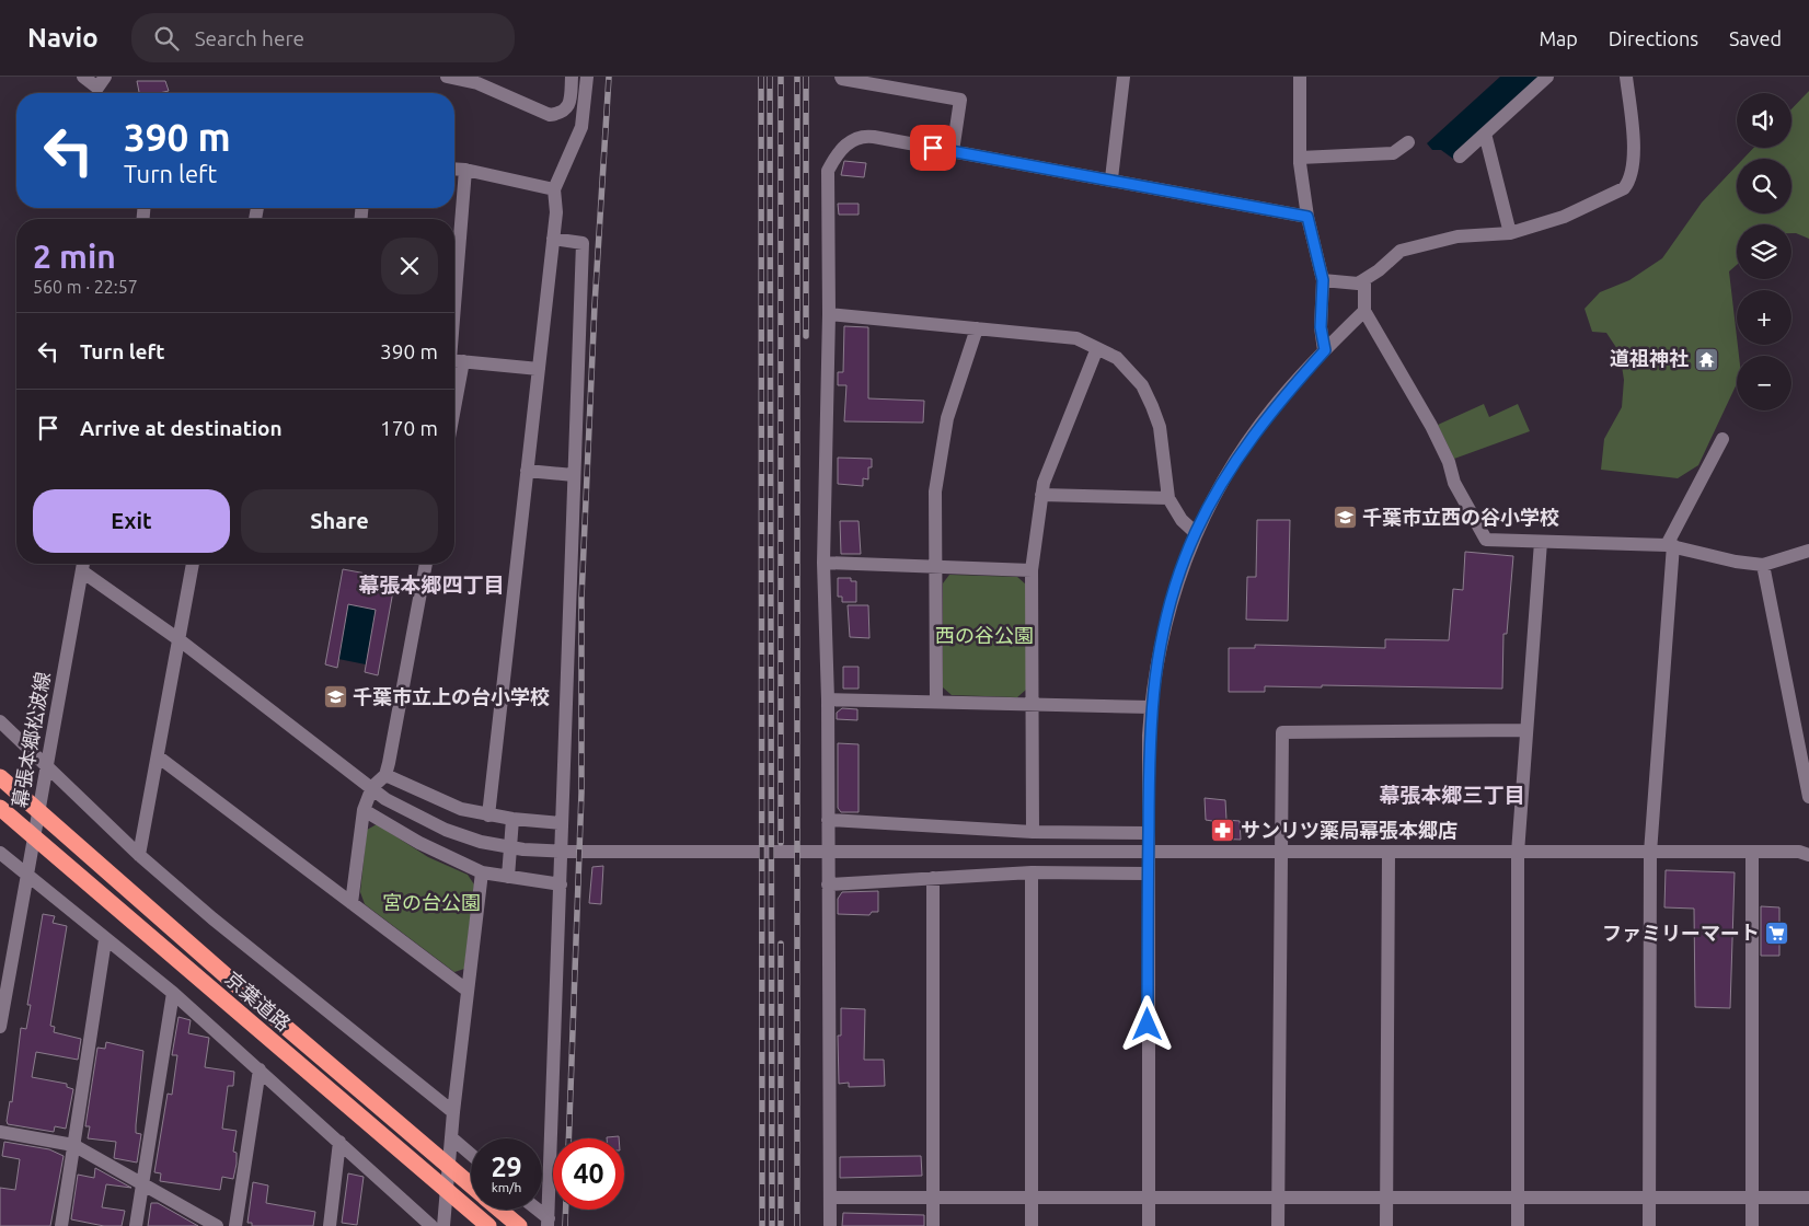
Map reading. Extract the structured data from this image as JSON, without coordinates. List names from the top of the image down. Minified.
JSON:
{"streets":{"highway":["京葉道路"],"street":["幕張本郷松波線"]},"districts":["幕張本郷四丁目","幕張本郷三丁目"],"parks":["西の谷公園","宮の台公園"],"places":{"temple":["道祖神社"],"school or university":["千葉市立西の谷小学校","千葉市立上の台小学校"],"pharmacy":["サンリツ薬局幕張本郷店"],"supermarket":["ファミリーマート"]},"page":{"header":"Navio","search":"Search here","nav":["Map","Directions","Saved"],"map_buttons":["+","−"],"turn":["390 m","Turn left"],"heading":["2 min","560 m · 22:57"],"list":[{"name":"Turn left","value":"390 m"},{"name":"Arrive at destination","value":"170 m"}],"buttons":["Exit","Share"],"speed":"29 km/h","limit":"40"}}
